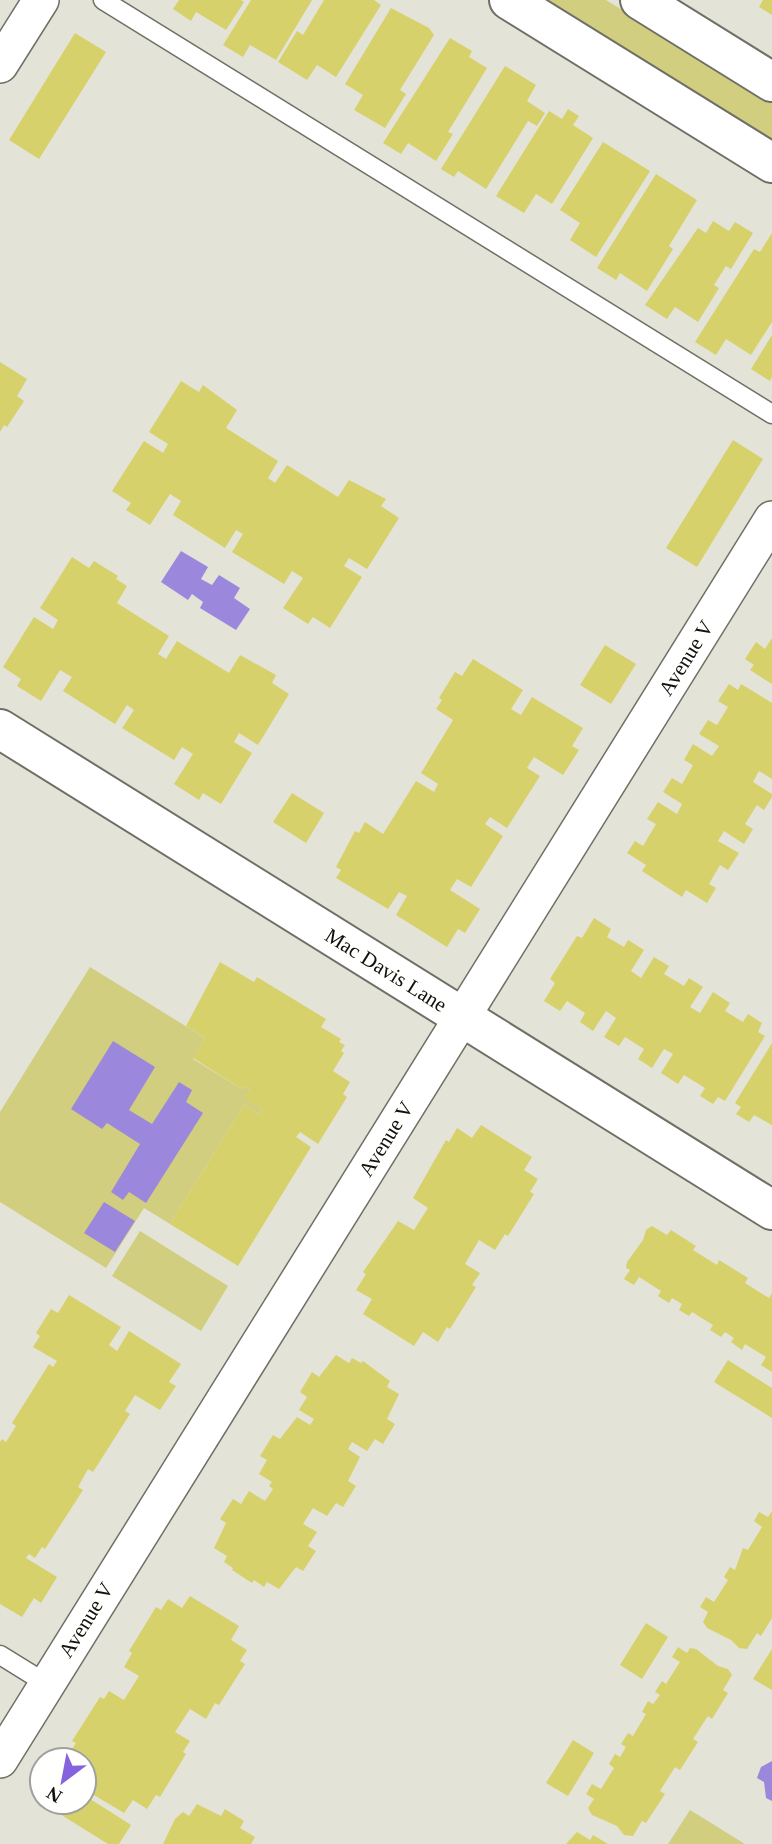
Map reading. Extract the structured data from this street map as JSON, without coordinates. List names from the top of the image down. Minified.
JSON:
{"streets":{"street":["Avenue V","Mac Davis Lane"]},"crossings":[["Avenue V","Mac Davis Lane"]],"north":"bottom left"}
